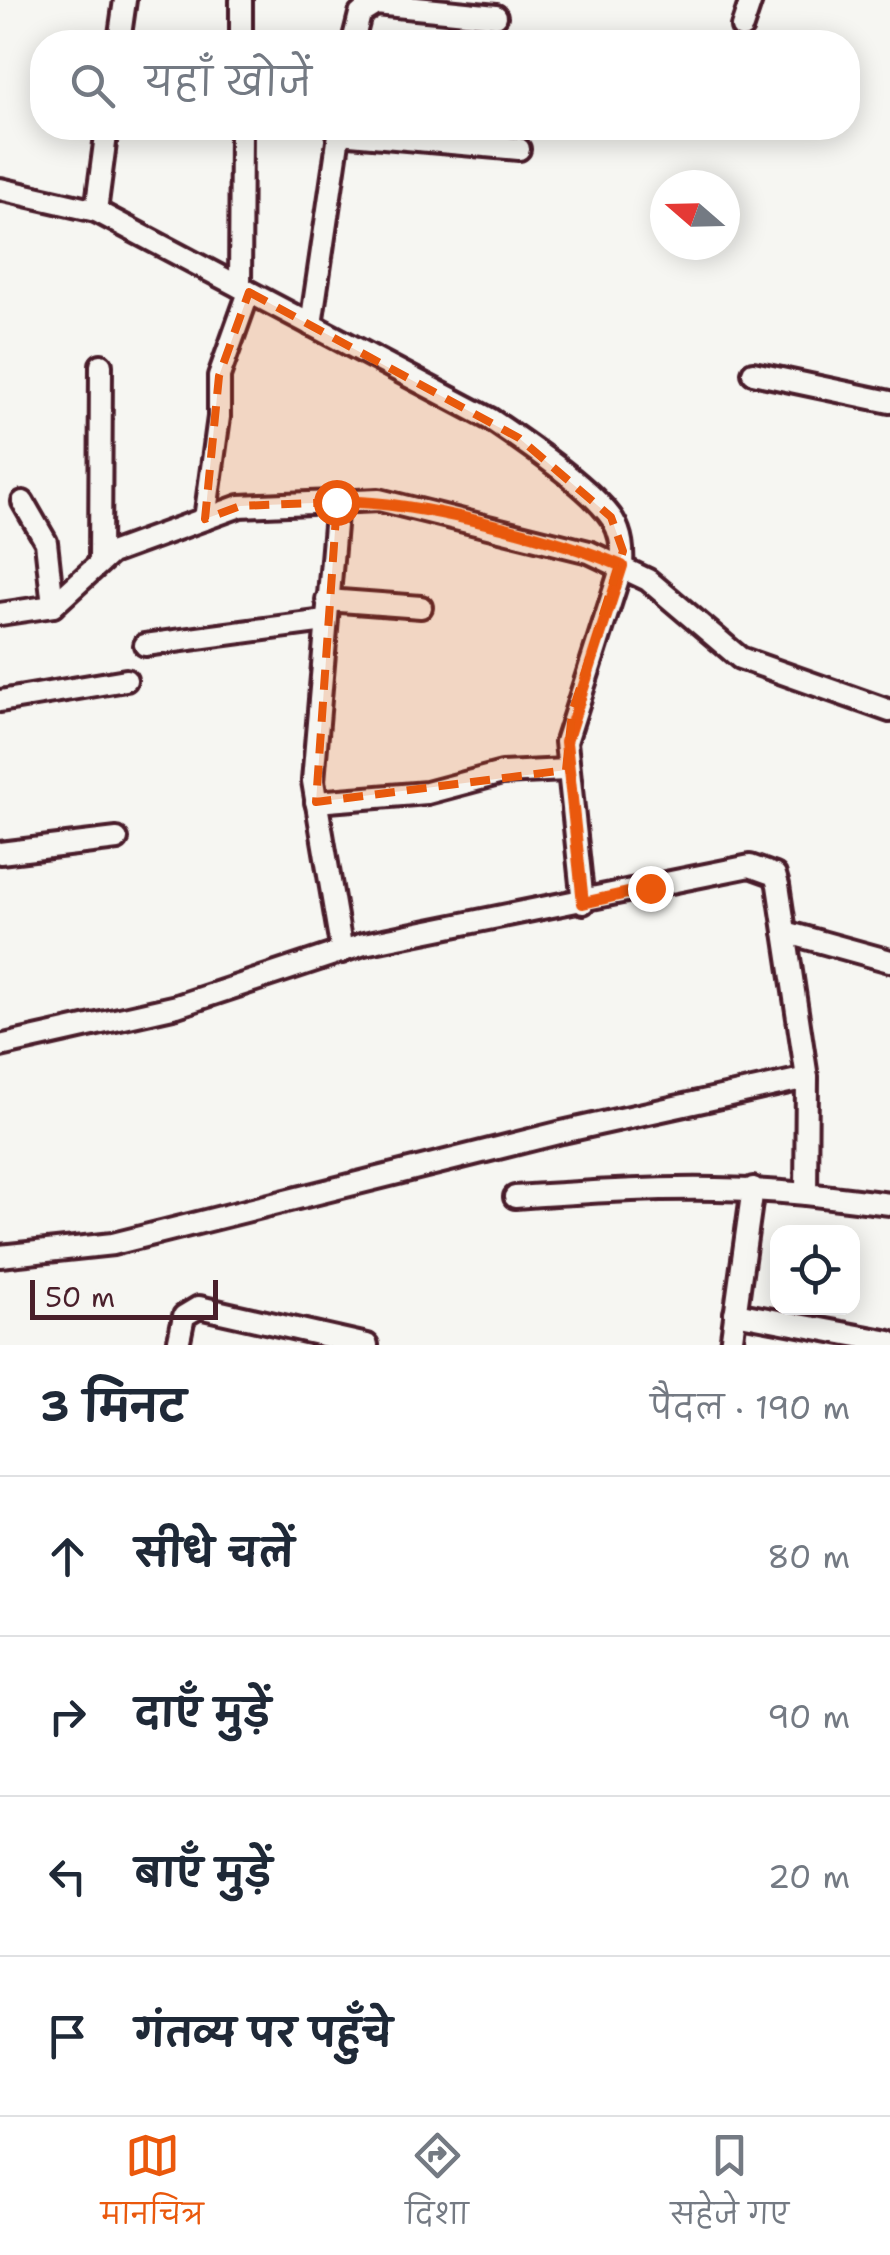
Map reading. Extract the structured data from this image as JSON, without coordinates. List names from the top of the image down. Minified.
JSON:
{"scale_bar":"50 m","north":"left","page":{"search":"यहाँ खोजें","scale":"50 m","heading":["3 मिनट","पैदल · 190 m"],"list":[["सीधे चलें","80 m"],["दाएँ मुड़ें","90 m"],["बाएँ मुड़ें","20 m"],"गंतव्य पर पहुँचे"],"nav":["मानचित्र","दिशा","सहेजे गए"]}}
